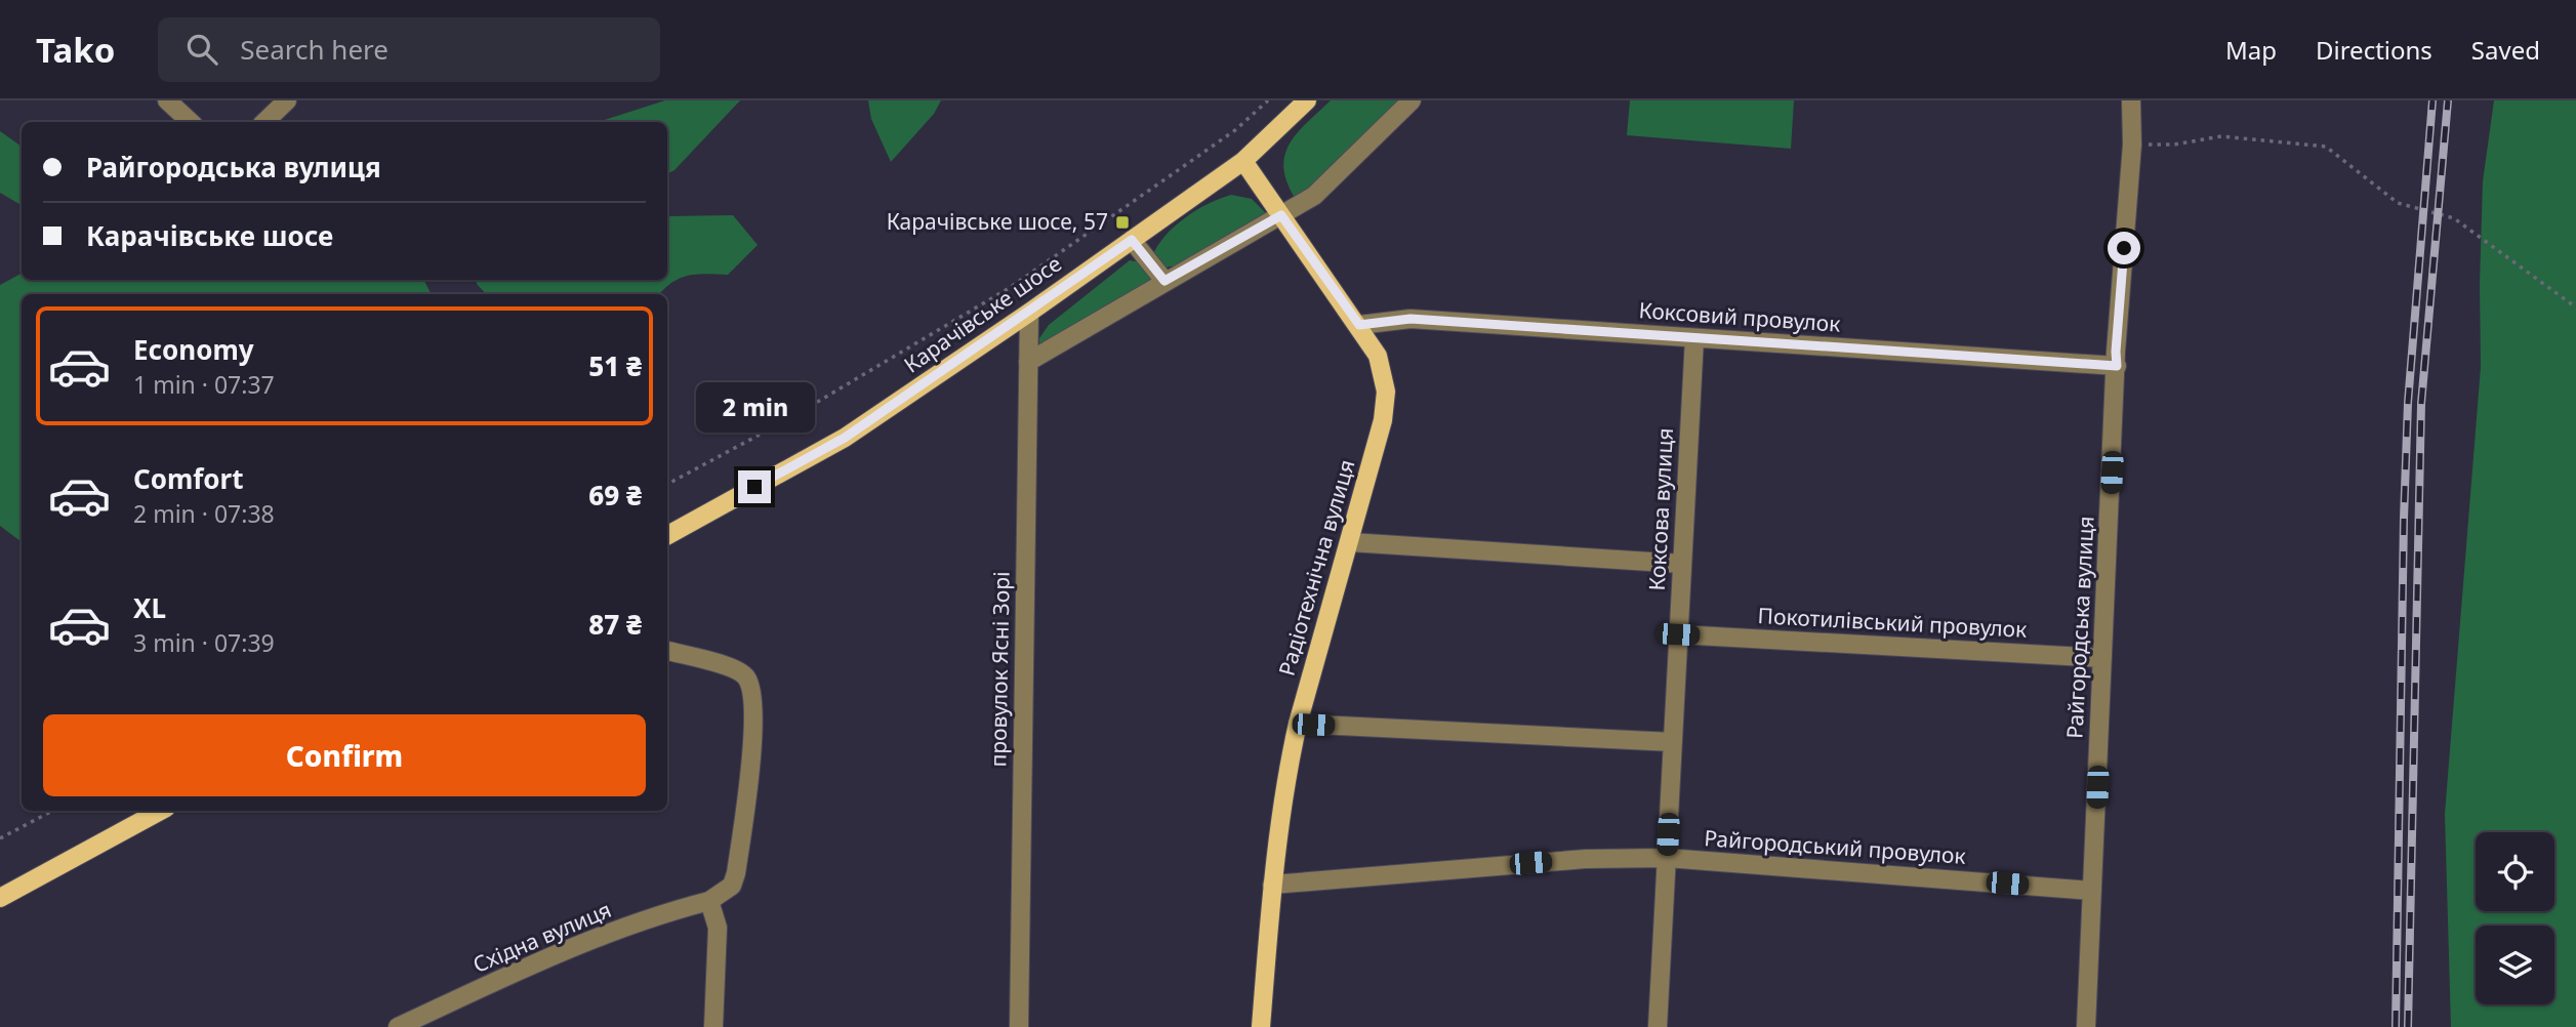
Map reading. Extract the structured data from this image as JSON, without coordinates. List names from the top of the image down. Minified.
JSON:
{"streets":{"main road":["Карачівське шосе","Радіотехнічна вулиця"],"street":["Коксовий провулок","Коксова вулиця","Покотилівський провулок","Райгородська вулиця","провулок Ясні Зорі","Райгородський провулок","Східна вулиця"]},"crossings":[["Карачівське шосе","Радіотехнічна вулиця"],["Карачівське шосе","провулок Ясні Зорі"],["Коксовий провулок","Коксова вулиця"],["Коксовий провулок","Радіотехнічна вулиця"],["Коксовий провулок","Райгородська вулиця"],["Коксова вулиця","Покотилівський провулок"],["Коксова вулиця","Райгородський провулок"],["Радіотехнічна вулиця","Райгородський провулок"],["Покотилівський провулок","Райгородська вулиця"],["Райгородська вулиця","Райгородський провулок"]],"places":{"transit":["Карачівське шосе, 57"]},"page":{"header":"Tako","search":"Search here","nav":["Map","Directions","Saved"],"banner":["Райгородська вулиця","Карачівське шосе"],"list":[{"name":"Economy","note":"1 min · 07:37","value":"51 ₴"},{"name":"Comfort","note":"2 min · 07:38","value":"69 ₴"},{"name":"XL","note":"3 min · 07:39","value":"87 ₴"}],"bubble":"2 min","buttons":"Confirm"}}
